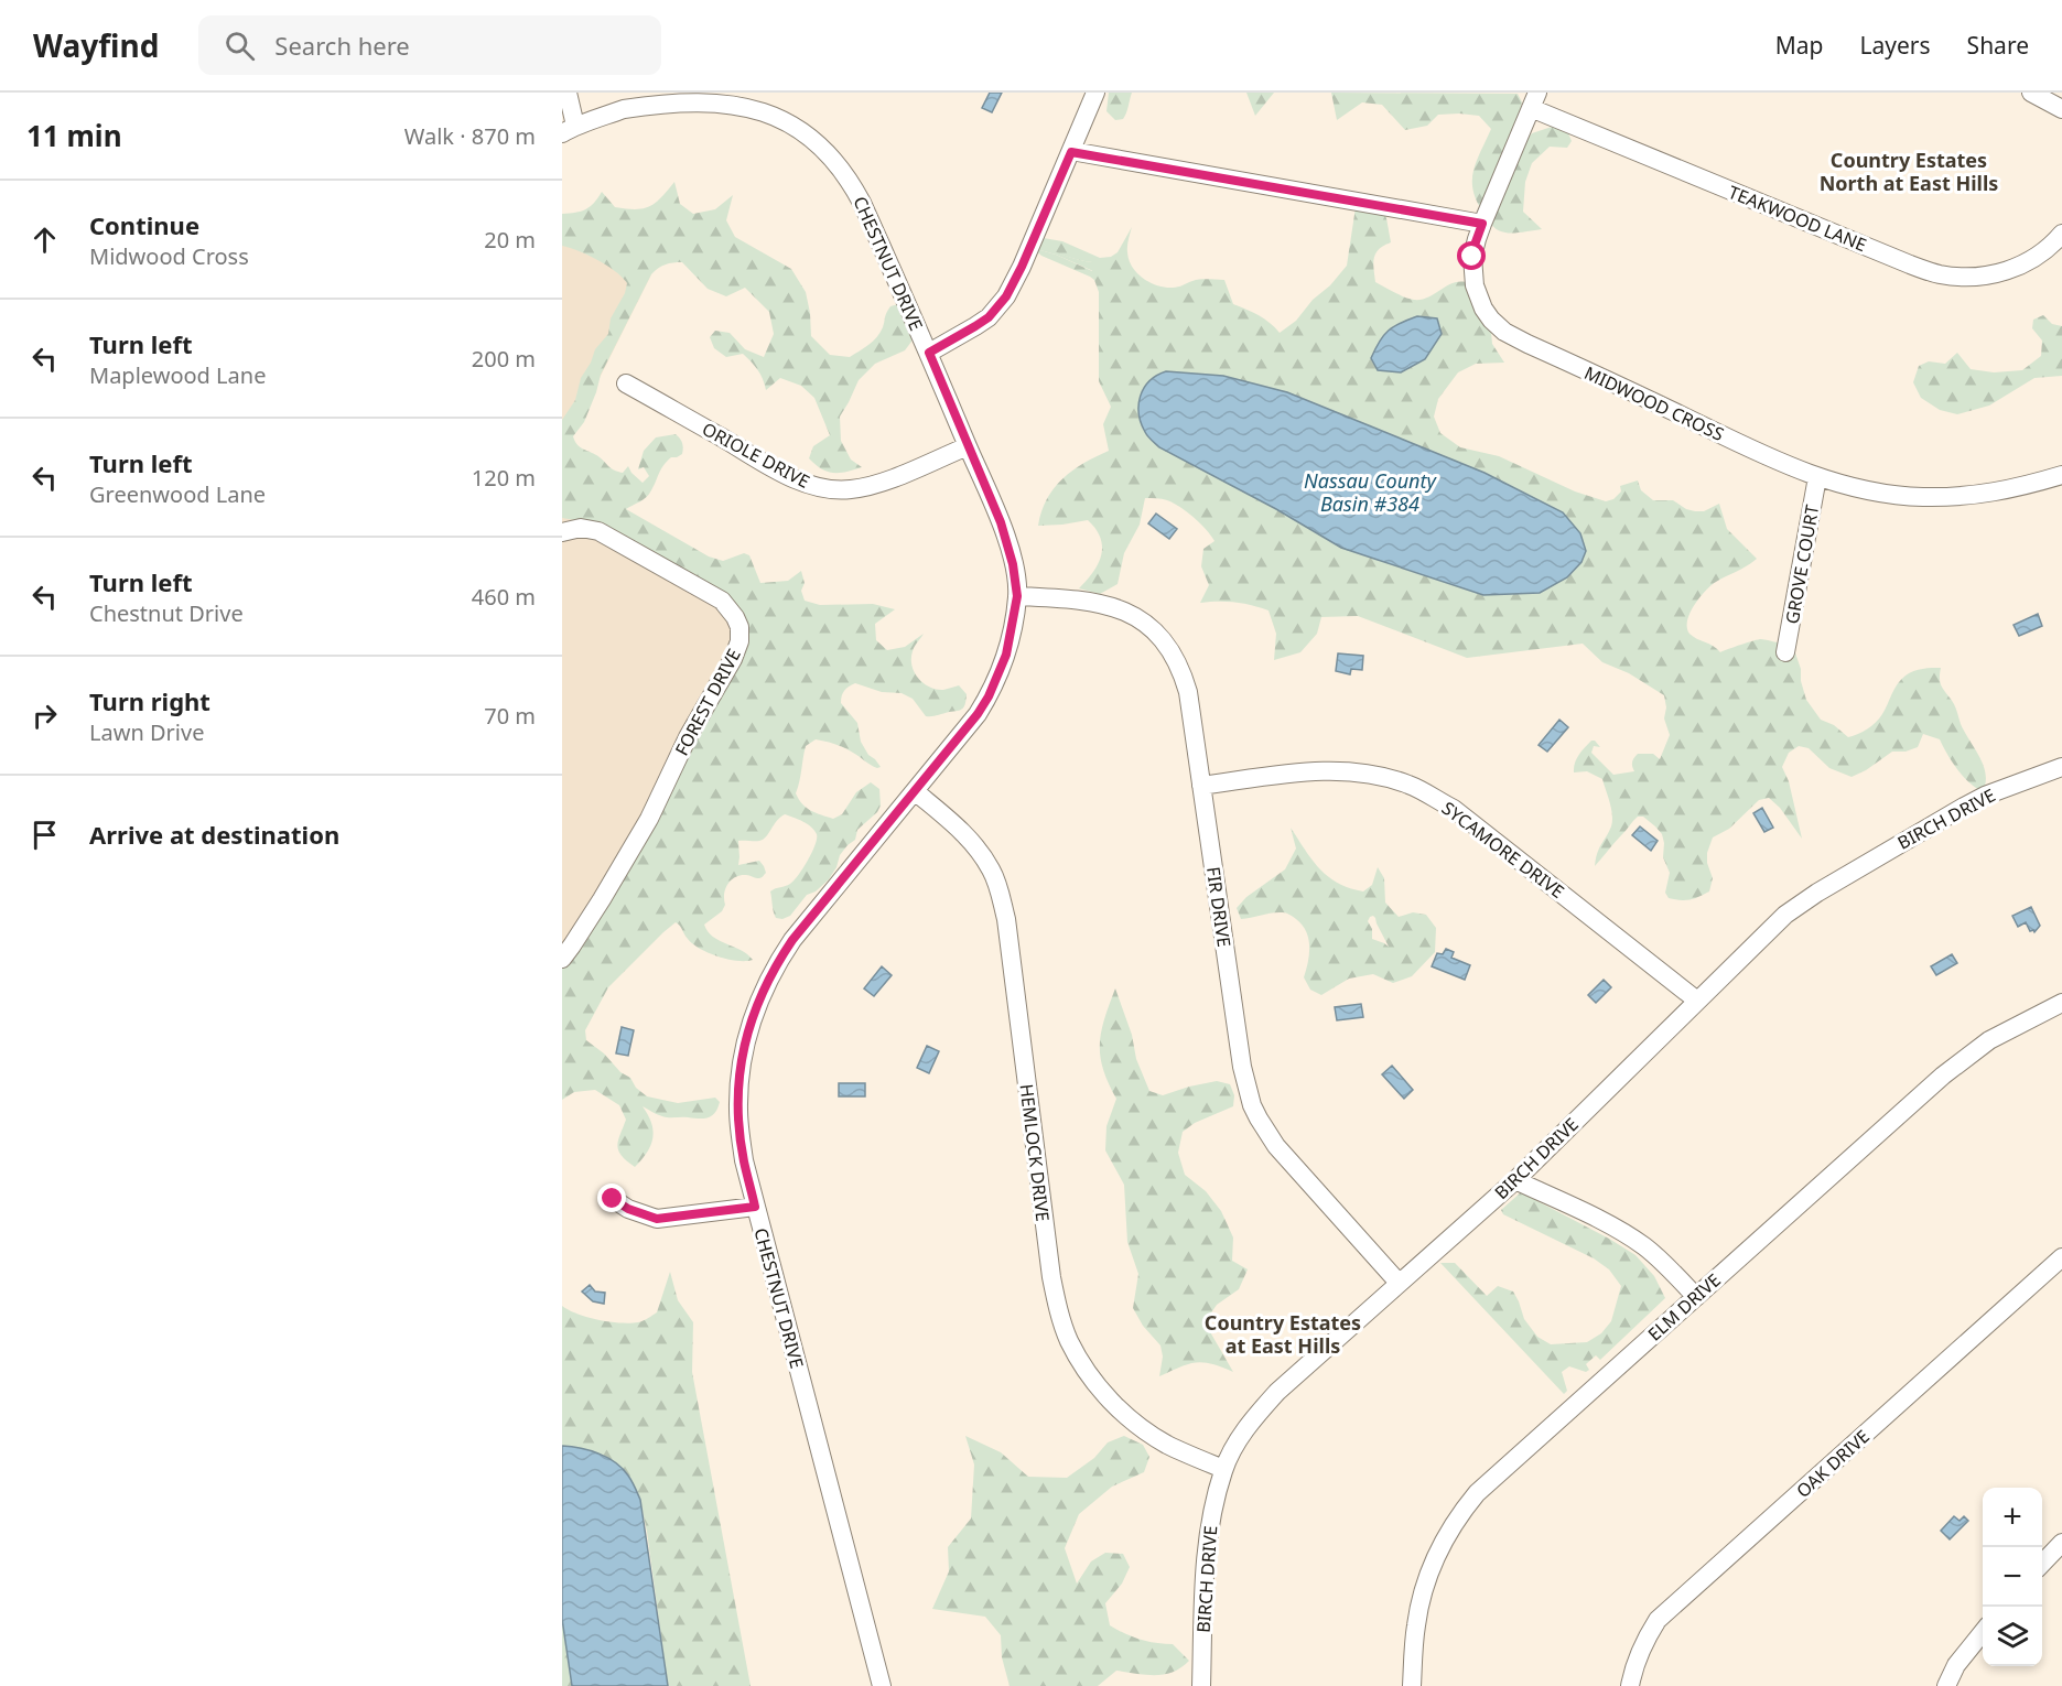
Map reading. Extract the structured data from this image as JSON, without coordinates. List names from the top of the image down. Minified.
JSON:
{"streets":{"street":["TEAKWOOD LANE","CHESTNUT DRIVE","MIDWOOD CROSS","ORIOLE DRIVE","GROVE COURT","FOREST DRIVE","BIRCH DRIVE","SYCAMORE DRIVE","FIR DRIVE","HEMLOCK DRIVE","ELM DRIVE","OAK DRIVE"]},"crossings":[["TEAKWOOD LANE","MIDWOOD CROSS"],["CHESTNUT DRIVE","ORIOLE DRIVE"],["CHESTNUT DRIVE","FIR DRIVE"],["CHESTNUT DRIVE","HEMLOCK DRIVE"],["MIDWOOD CROSS","GROVE COURT"],["BIRCH DRIVE","SYCAMORE DRIVE"],["BIRCH DRIVE","FIR DRIVE"],["BIRCH DRIVE","HEMLOCK DRIVE"],["SYCAMORE DRIVE","FIR DRIVE"]],"districts":["Country Estates North at East Hills","Country Estates at East Hills"],"water":["Nassau County Basin #384"],"page":{"header":"Wayfind","search":"Search here","nav":["Map","Layers","Share"],"heading":["11 min","Walk · 870 m"],"list":[["Continue","Midwood Cross","20 m"],["Turn left","Maplewood Lane","200 m"],["Turn left","Greenwood Lane","120 m"],["Turn left","Chestnut Drive","460 m"],["Turn right","Lawn Drive","70 m"],"Arrive at destination"],"map_buttons":["+","−"]}}
